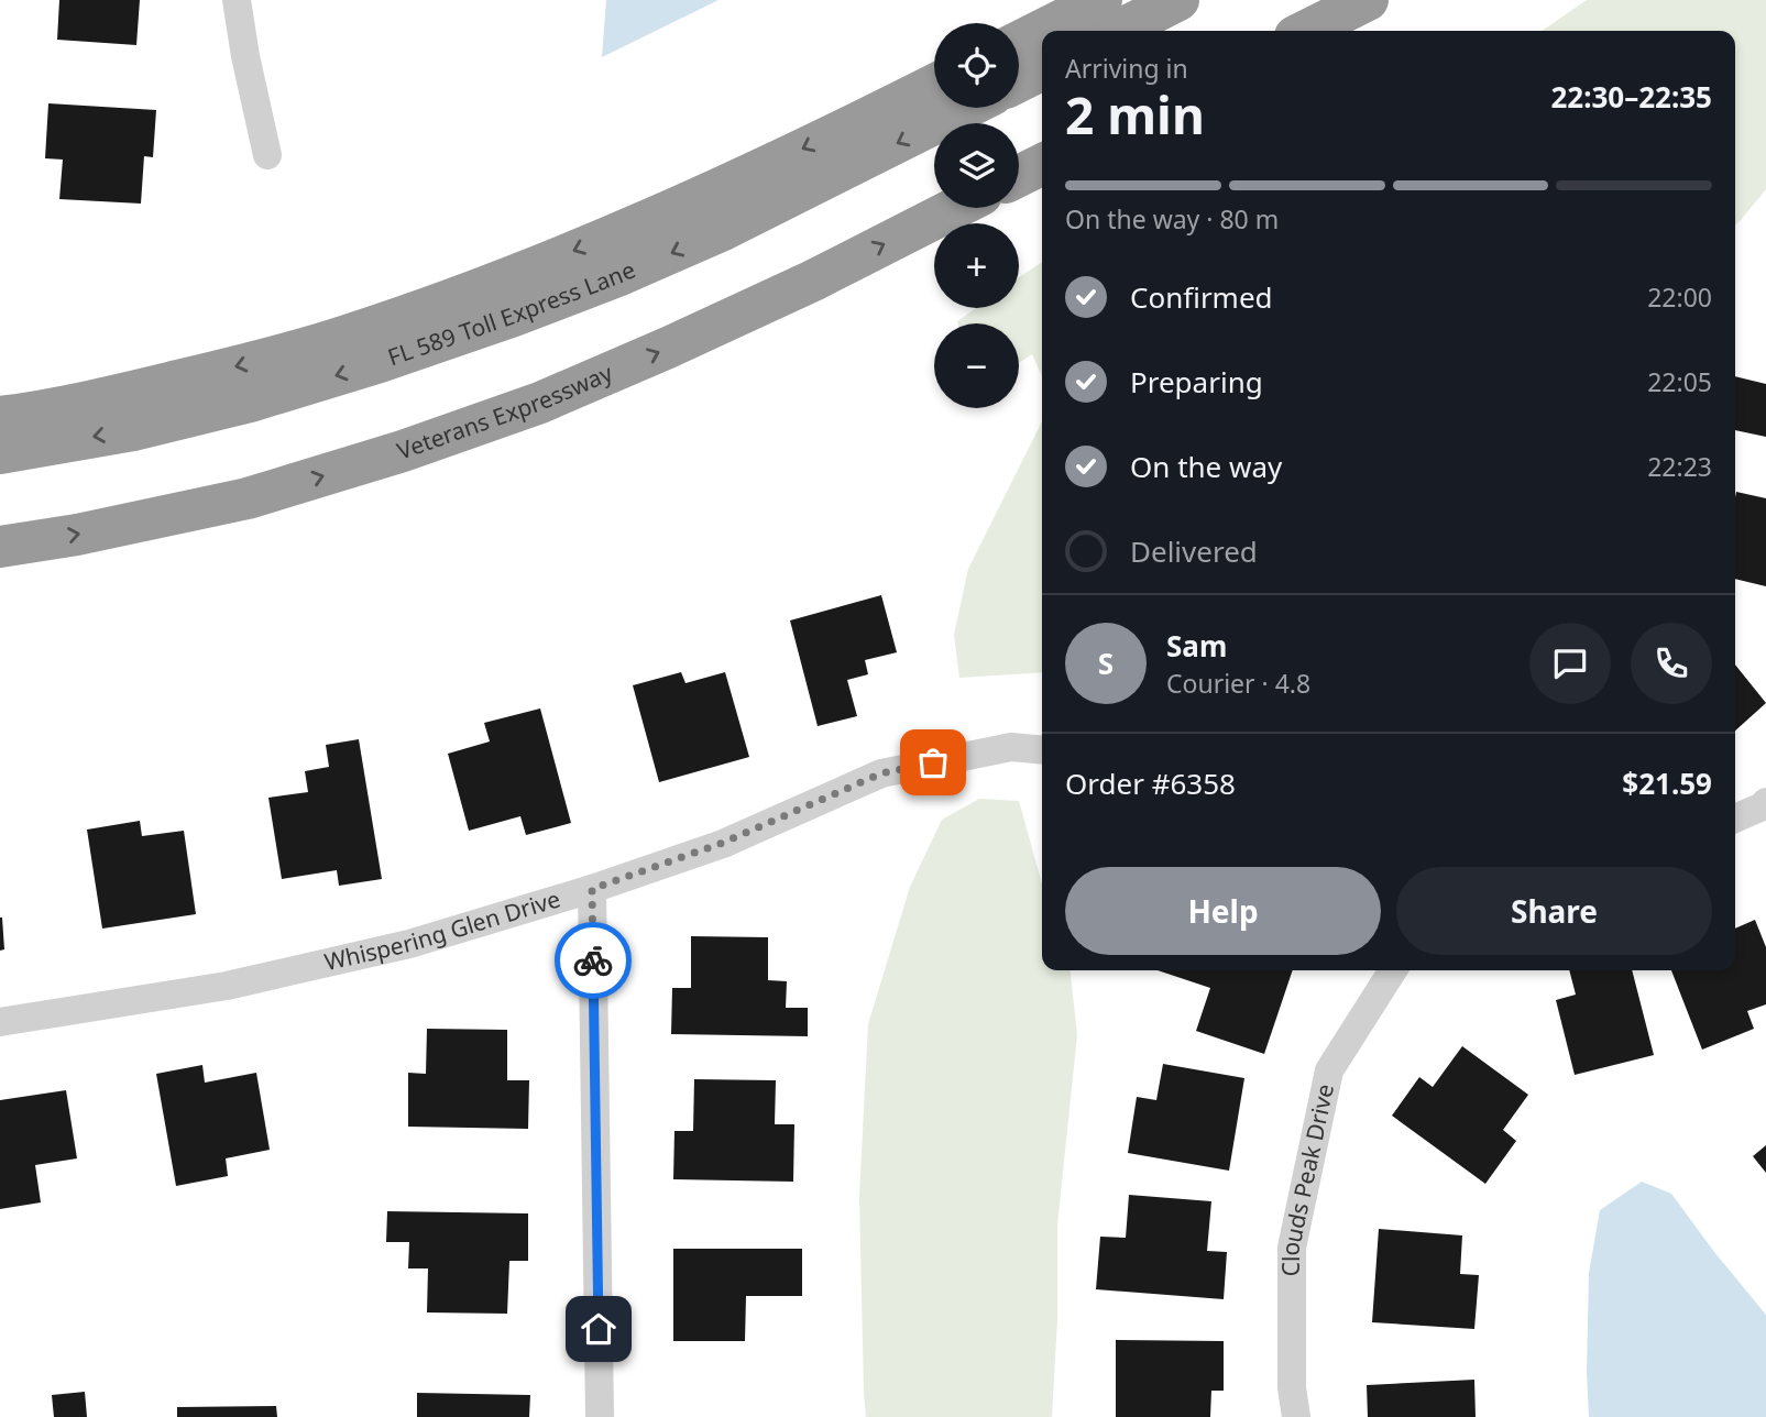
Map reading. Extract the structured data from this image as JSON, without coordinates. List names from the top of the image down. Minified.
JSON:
{"streets":{"highway":["FL 589 Toll Express Lane","Veterans Expressway"],"street":["Whispering Glen Drive","Clouds Peak Drive"]},"page":{"map_buttons":["+","−"],"heading":["2 min","Arriving in","22:30–22:35"],"panel":["Sam","Courier · 4.8","Order #6358","$21.59"],"bar":"On the way · 80 m","list":[["Confirmed","22:00"],["Preparing","22:05"],["On the way","22:23"],"Delivered"],"round":"S","buttons":["Help","Share"]}}
